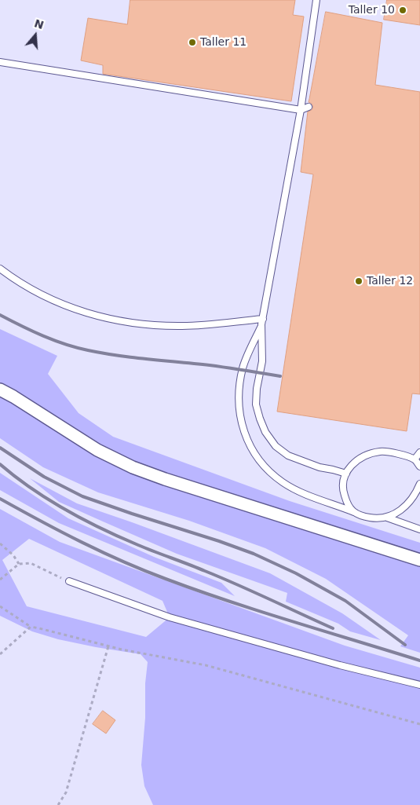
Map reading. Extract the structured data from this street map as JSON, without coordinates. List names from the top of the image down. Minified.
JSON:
{"places":["Taller 10","Taller 11","Taller 12"],"north":"top"}
